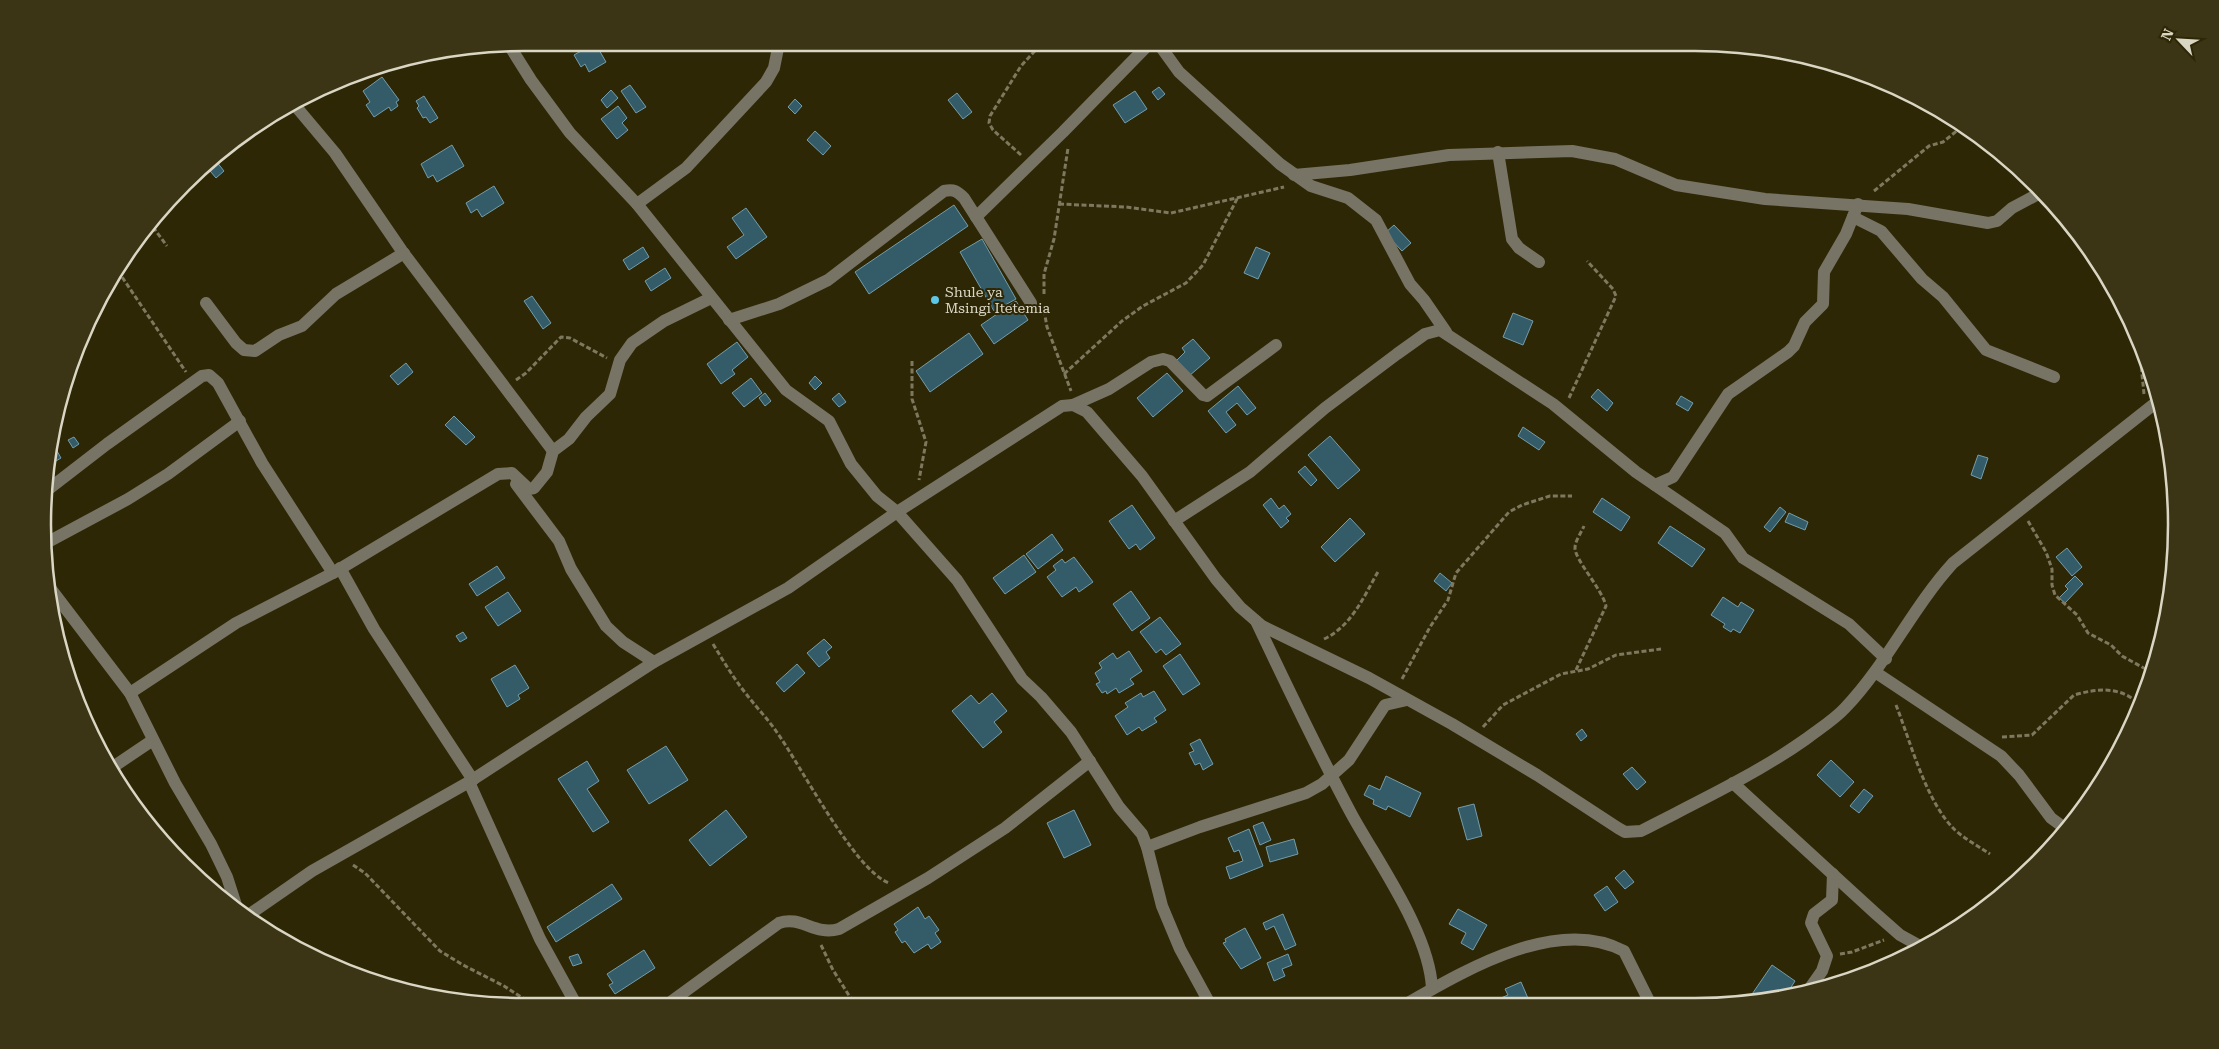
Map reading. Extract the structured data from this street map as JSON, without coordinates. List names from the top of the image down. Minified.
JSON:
{"places":["Shule ya Msingi Itetemia"],"north":"top left"}
